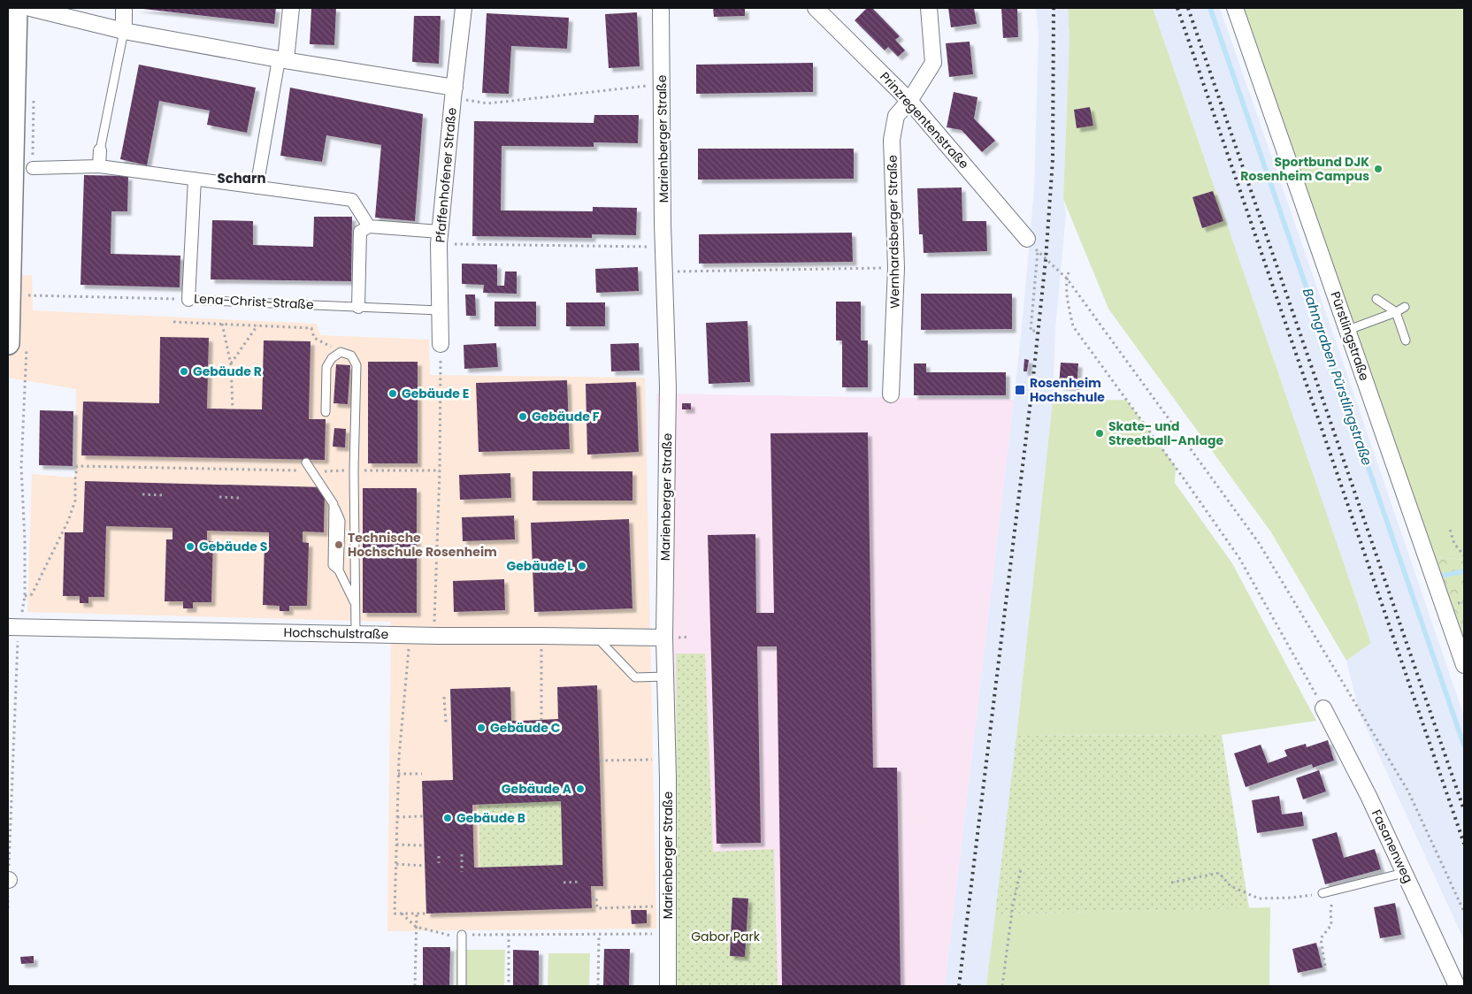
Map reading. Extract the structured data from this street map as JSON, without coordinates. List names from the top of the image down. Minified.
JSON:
{"streets":{"street":["Prinzregentenstraße","Marienberger Straße","Pfaffenhofener Straße","Wernhardsberger Straße","Lena-Christ-Straße","Pürstlingstraße","Hochschulstraße","Fasanenweg"]},"crossings":[["Prinzregentenstraße","Wernhardsberger Straße"],["Marienberger Straße","Hochschulstraße"],["Pfaffenhofener Straße","Lena-Christ-Straße"]],"districts":["Scharn"],"water":["Bahngraben Pürstlingstraße"],"parks":["Gabor Park"],"places":{"other":["Sportbund DJK Rosenheim Campus","Gebäude R","Gebäude E","Gebäude F","Skate- und Streetball-Anlage","Technische Hochschule Rosenheim","Gebäude S","Gebäude L","Gebäude C","Gebäude A","Gebäude B"],"transit":["Rosenheim Hochschule"]}}
